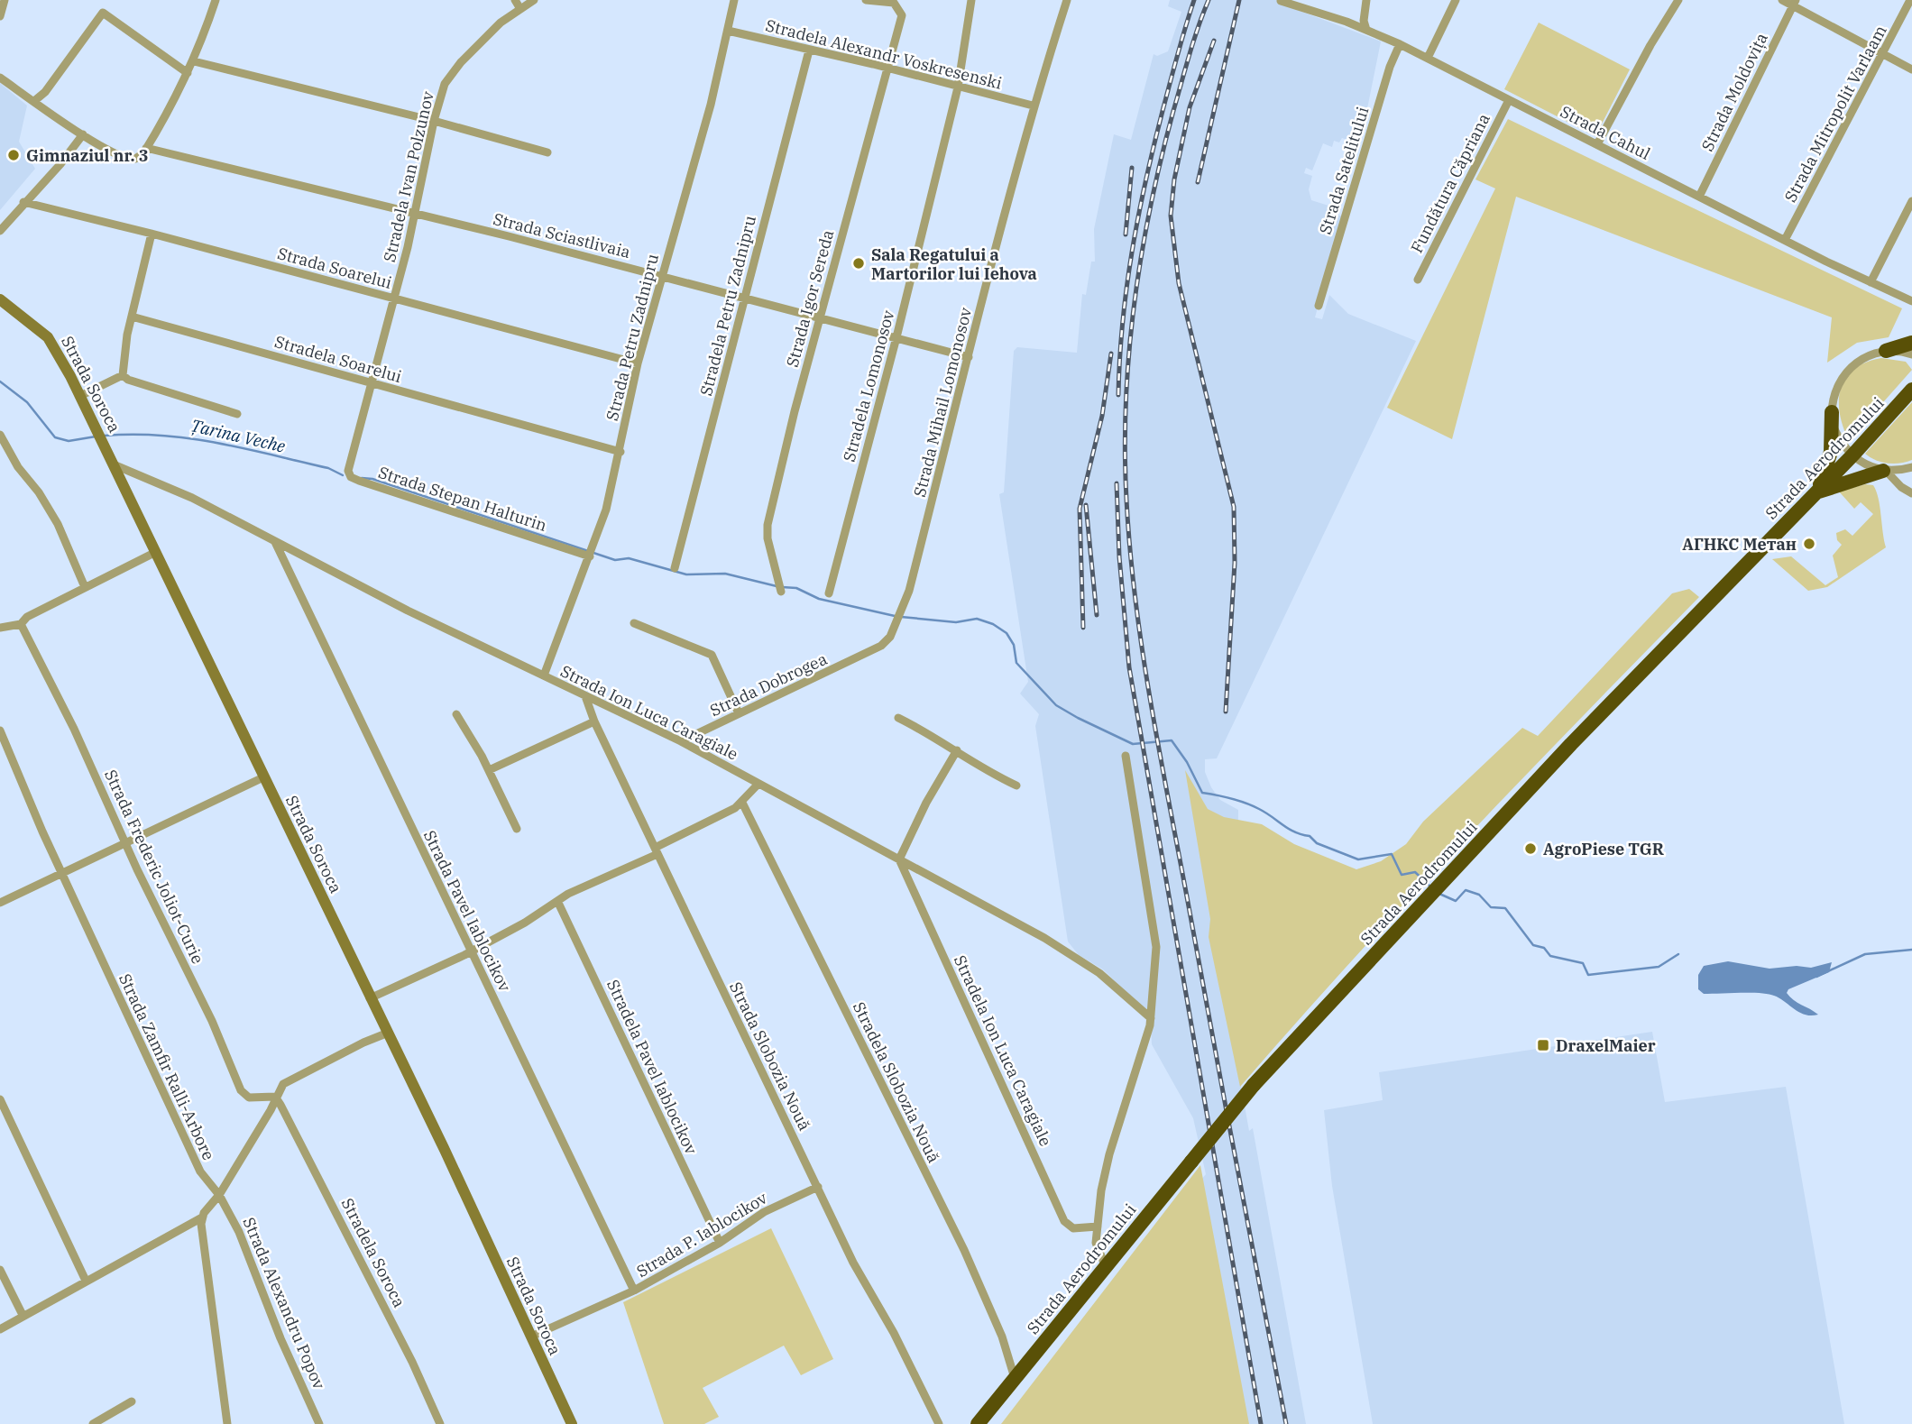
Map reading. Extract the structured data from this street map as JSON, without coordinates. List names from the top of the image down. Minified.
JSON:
{"streets":{"highway":["Strada Aerodromului"],"street":["Stradela Alexandr Voskresenski","Strada Moldovița","Strada Mitropolit Varlaam","Strada Cahul","Strada Satelitului","Stradela Ivan Polzunov","Fundătura Căpriana","Strada Sciastlivaia","Strada Soarelui","Strada Igor Sereda","Stradela Petru Zadnipru","Strada Petru Zadnipru","Stradela Soarelui","Strada Soroca","Stradela Lomonosov","Strada Mihail Lomonosov","Strada Stepan Halturin","Strada Dobrogea","Strada Ion Luca Caragiale","Strada Frederic Joliot-Curie","Strada Pavel Iablocikov","Stradela Ion Luca Caragiale","Strada Slobozia Nouă","Strada Zamfir Ralli-Arbore","Stradela Pavel Iablocikov","Stradela Slobozia Nouă","Strada P. Iablocikov","Stradela Sorocа","Strada Alexandru Popov"]},"crossings":[["Stradela Alexandr Voskresenski","Strada Igor Sereda"],["Stradela Alexandr Voskresenski","Stradela Petru Zadnipru"],["Stradela Alexandr Voskresenski","Strada Petru Zadnipru"],["Stradela Alexandr Voskresenski","Stradela Lomonosov"],["Stradela Alexandr Voskresenski","Strada Mihail Lomonosov"],["Strada Moldovița","Strada Cahul"],["Strada Mitropolit Varlaam","Strada Cahul"],["Strada Cahul","Strada Satelitului"],["Strada Cahul","Fundătura Căpriana"],["Stradela Ivan Polzunov","Strada Sciastlivaia"],["Stradela Ivan Polzunov","Strada Soarelui"],["Stradela Ivan Polzunov","Stradela Soarelui"],["Stradela Ivan Polzunov","Strada Stepan Halturin"],["Strada Sciastlivaia","Strada Igor Sereda"],["Strada Sciastlivaia","Stradela Petru Zadnipru"],["Strada Sciastlivaia","Strada Petru Zadnipru"],["Strada Sciastlivaia","Stradela Lomonosov"],["Strada Sciastlivaia","Strada Mihail Lomonosov"],["Strada Soarelui","Strada Petru Zadnipru"],["Strada Petru Zadnipru","Stradela Soarelui"],["Strada Petru Zadnipru","Strada Stepan Halturin"],["Strada Petru Zadnipru","Strada Ion Luca Caragiale"],["Strada Soroca","Strada Ion Luca Caragiale"],["Strada Soroca","Strada P. Iablocikov"],["Strada Mihail Lomonosov","Strada Dobrogea"],["Strada Aerodromului","Stradela Slobozia Nouă"],["Strada Dobrogea","Strada Ion Luca Caragiale"],["Strada Ion Luca Caragiale","Strada Pavel Iablocikov"],["Strada Ion Luca Caragiale","Stradela Ion Luca Caragiale"],["Strada Ion Luca Caragiale","Strada Slobozia Nouă"],["Strada Frederic Joliot-Curie","Stradela Sorocа"],["Strada Pavel Iablocikov","Strada P. Iablocikov"],["Strada Slobozia Nouă","Strada P. Iablocikov"],["Strada Zamfir Ralli-Arbore","Strada Alexandru Popov"],["Stradela Pavel Iablocikov","Strada P. Iablocikov"]],"water":["Țarina Veche"],"places":{"other":["Gimnaziul nr. 3","Sala Regatului a Martorilor lui Iehova","АГНКС Метан","AgroPiese TGR"],"transit":["DraxelMaier"]}}
